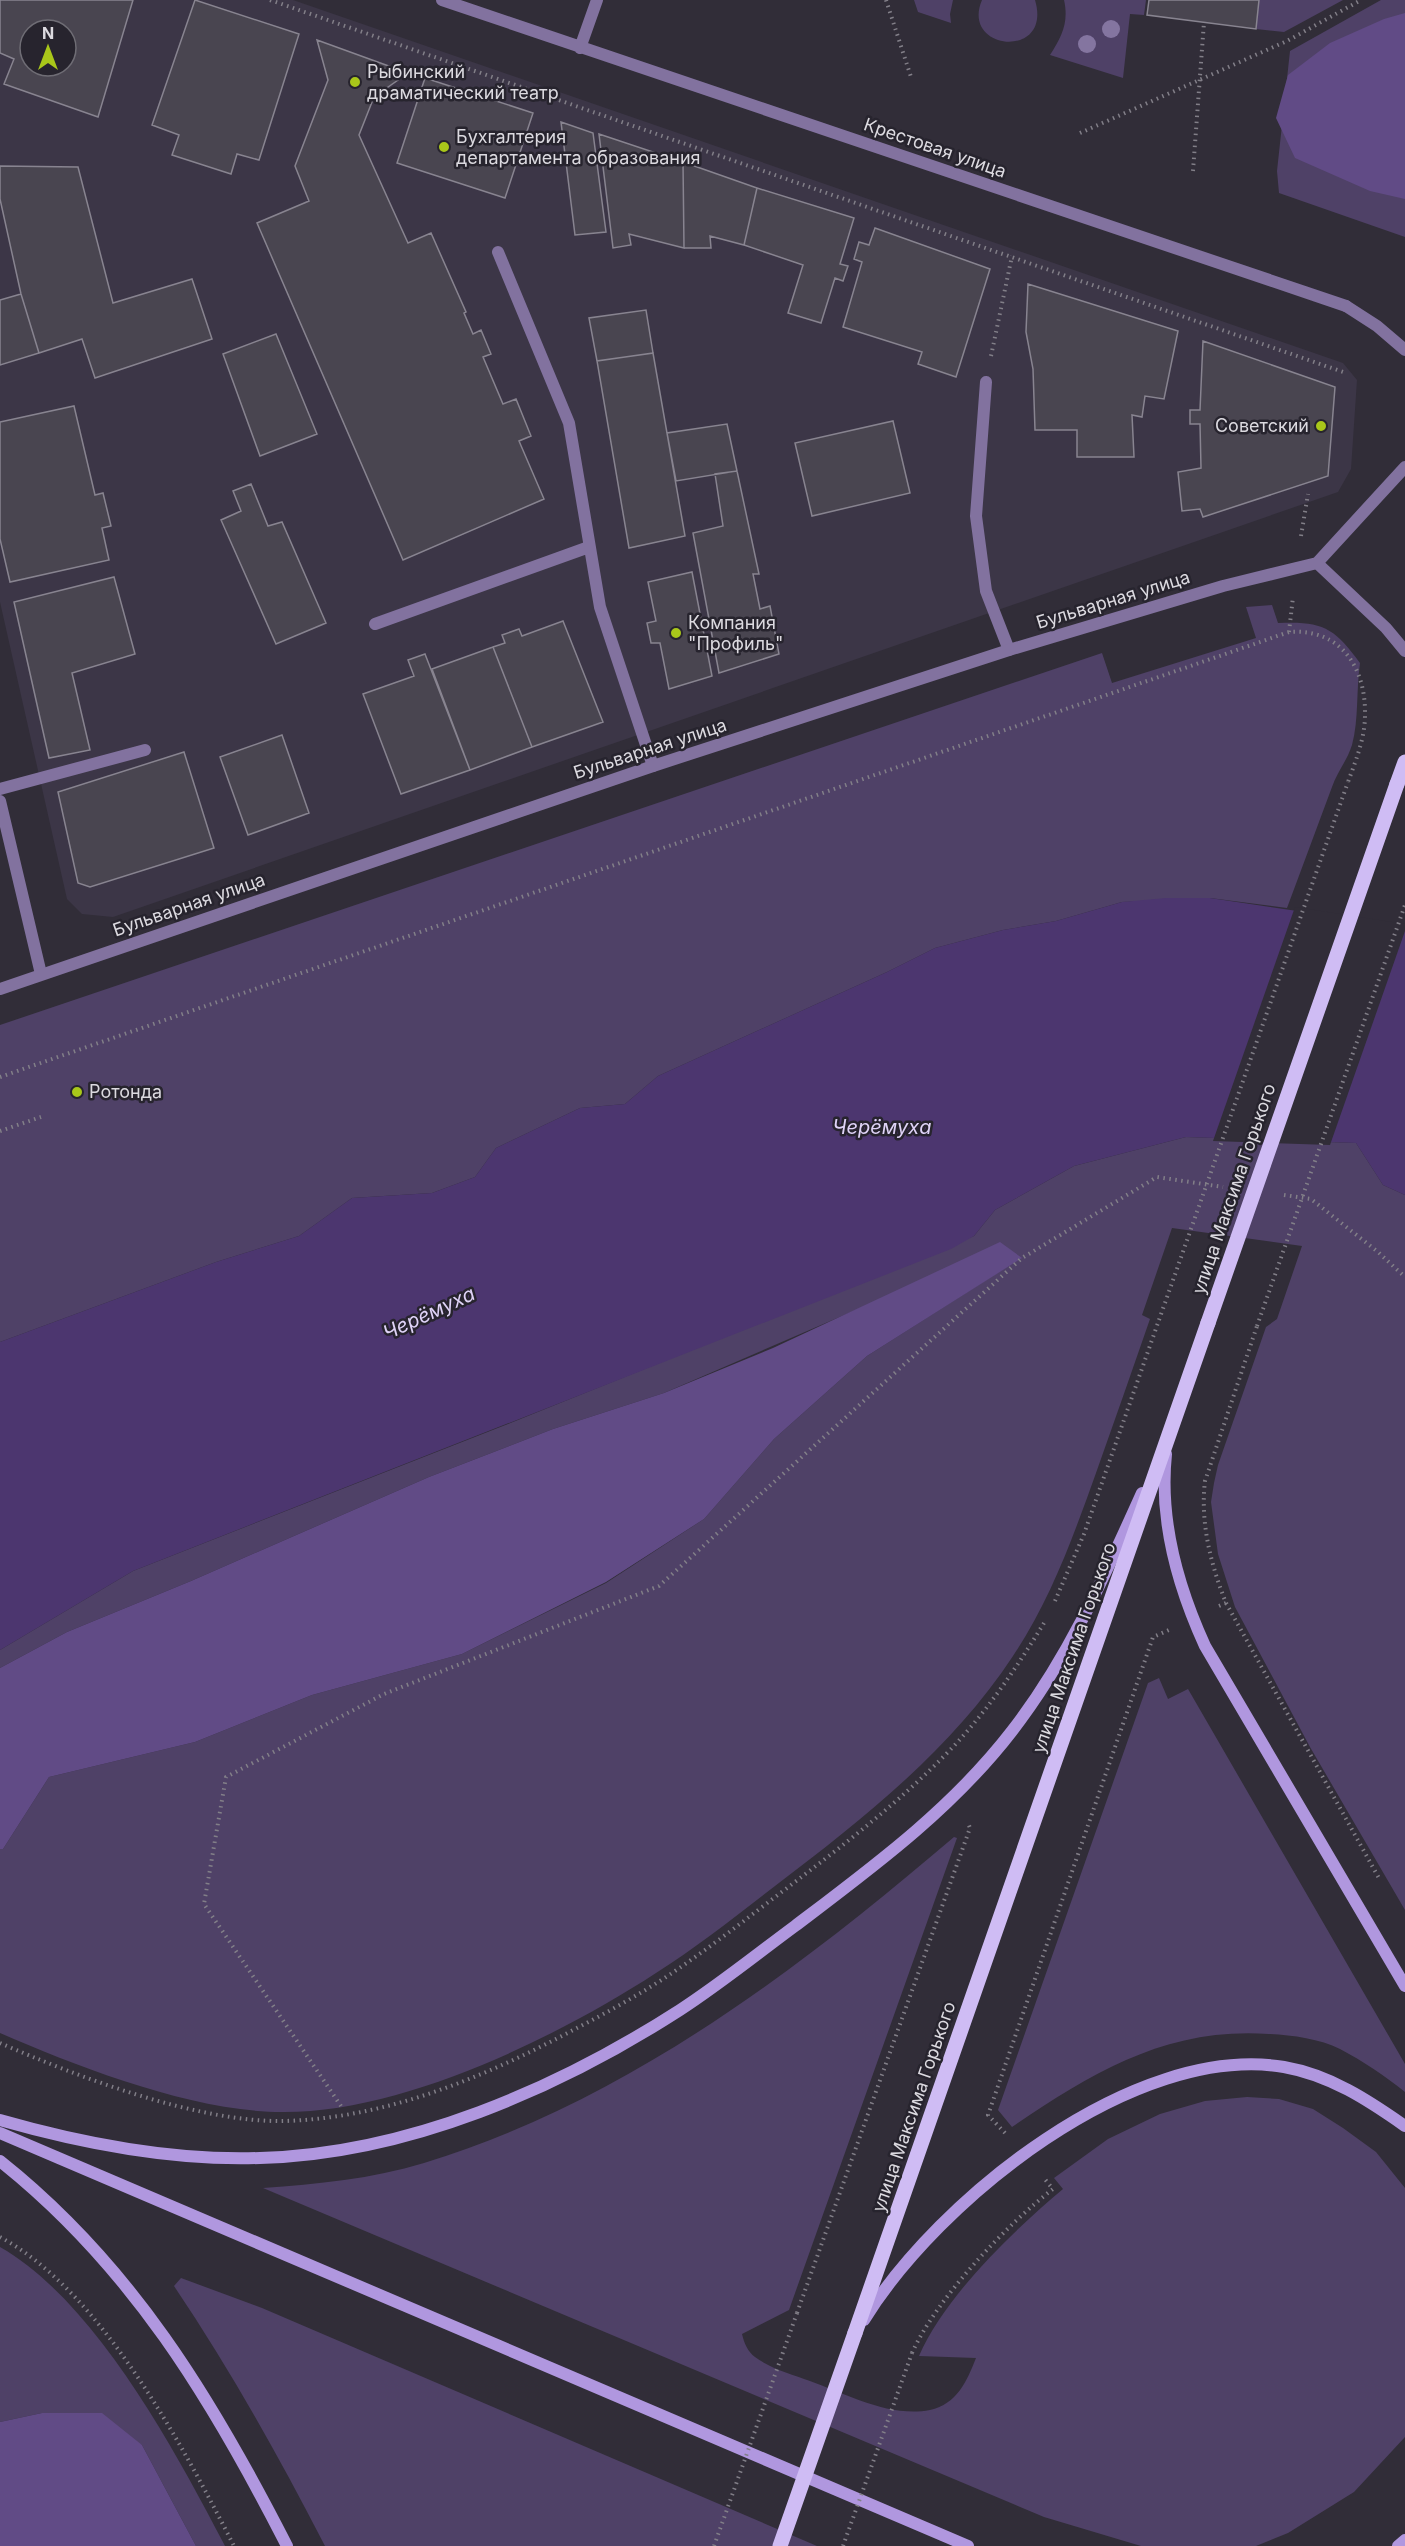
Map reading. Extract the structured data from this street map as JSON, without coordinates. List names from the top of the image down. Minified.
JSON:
{"streets":{"main road":["улица Максима Горького"],"street":["Крестовая улица","Бульварная улица"]},"water":["Черёмуха"],"places":["Рыбинский драматический театр","Бухгалтерия департамента образования","Советский","Компания \"Профиль\"","Ротонда"],"north":"top"}
